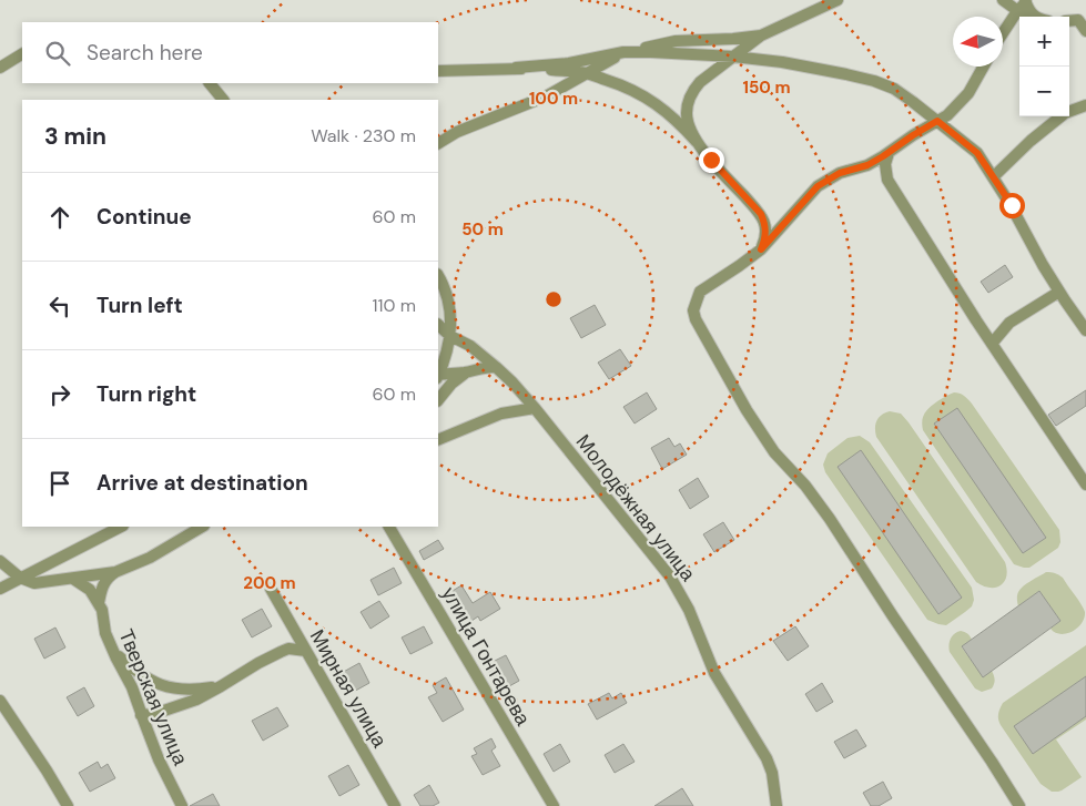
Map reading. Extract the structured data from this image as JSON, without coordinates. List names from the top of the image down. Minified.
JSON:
{"streets":{"street":["Молодёжная улица","улица Гонтарева","Мирная улица","Тверская улица"]},"north":"left","page":{"map_buttons":["+","−"],"search":"Search here","heading":["3 min","Walk · 230 m"],"list":[["Continue","60 m"],["Turn left","110 m"],["Turn right","60 m"],"Arrive at destination"]},"rings":["150 m","100 m","50 m","200 m"]}
